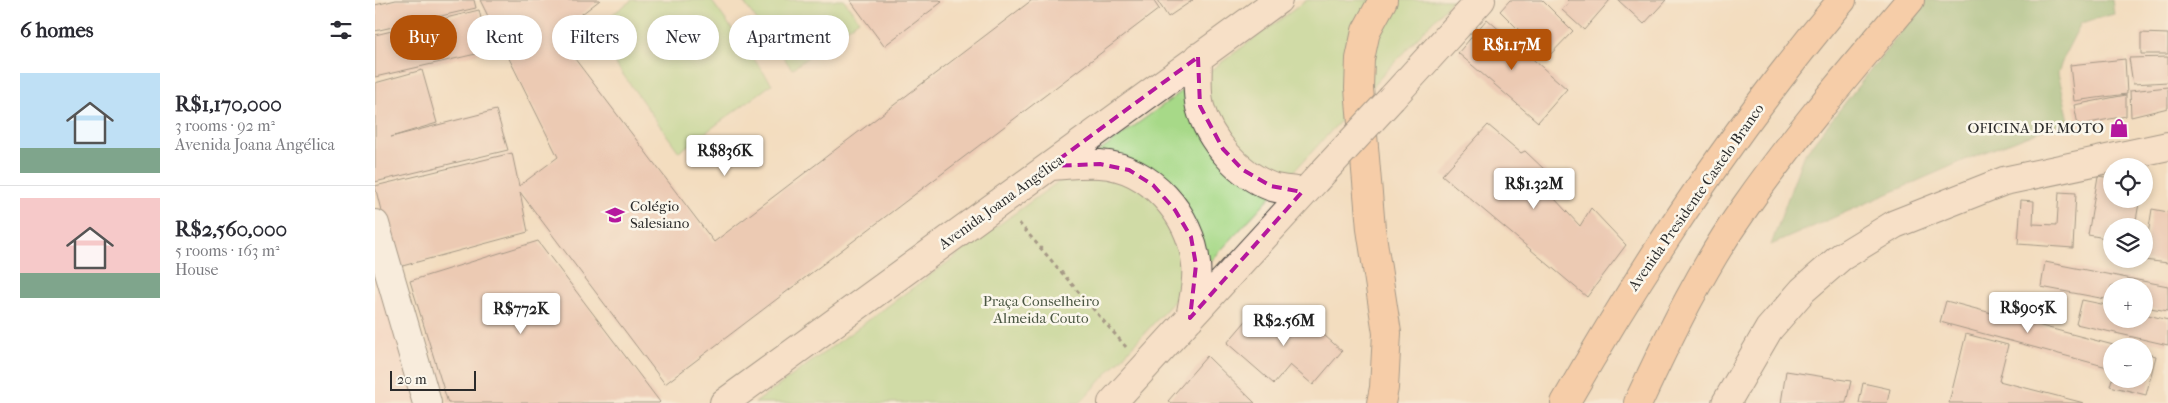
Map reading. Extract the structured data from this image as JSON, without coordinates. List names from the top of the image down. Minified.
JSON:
{"streets":{"main road":["Avenida Presidente Castelo Branco","Avenida Joana Angélica"]},"parks":["Praça Conselheiro Almeida Couto"],"places":{"shop":["OFICINA DE MOTO"],"school or university":["Colégio Salesiano"]},"scale_bar":"20 m","page":{"heading":"6 homes","chip":["Buy","Rent","Filters","New","Apartment"],"price":["R$1.17M","R$836K","R$1.32M","R$905K","R$772K","R$2.56M"],"list":[{"name":"R$1,170,000","note":"3 rooms · 92 m² · Avenida Joana Angélica"},{"name":"R$2,560,000","note":"5 rooms · 163 m² · House"}],"map_buttons":["+","−"],"scale":"20 m"}}
